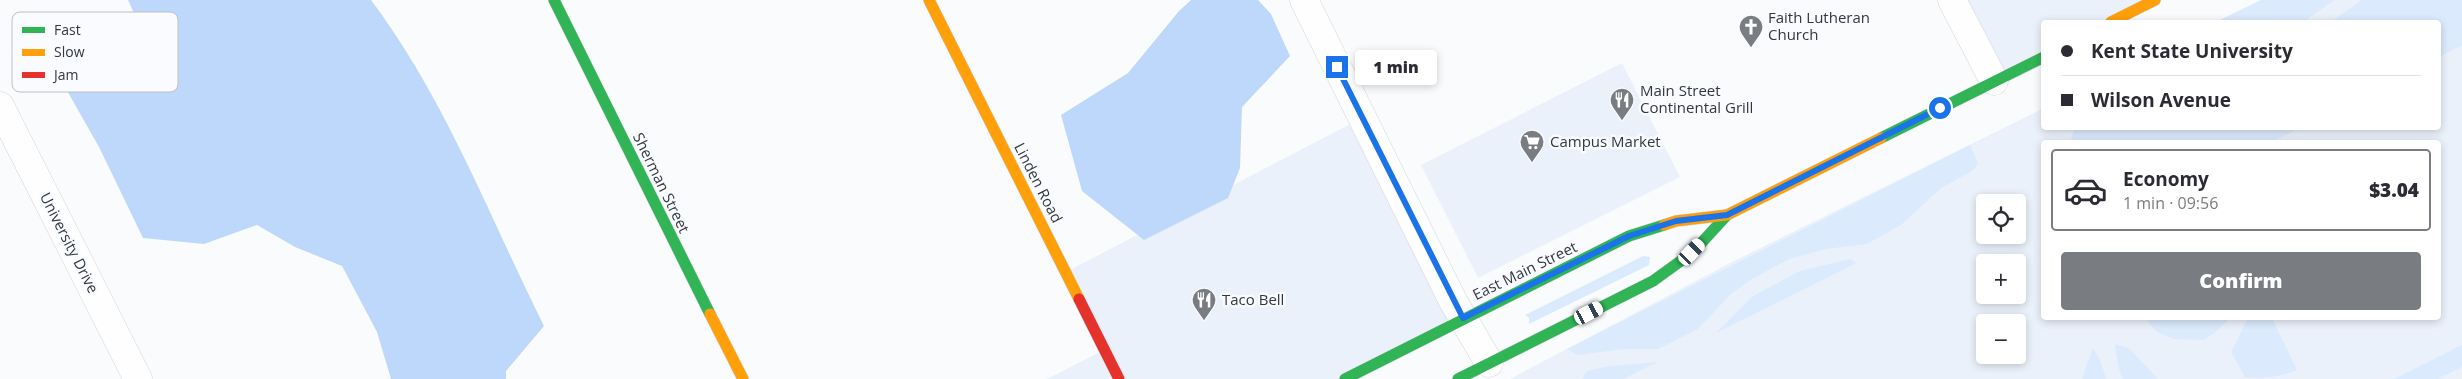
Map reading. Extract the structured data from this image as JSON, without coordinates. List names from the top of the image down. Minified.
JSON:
{"streets":{"main road":["Sherman Street","Linden Road","East Main Street"],"street":["University Drive"]},"places":{"church":["Faith Lutheran Church"],"restaurant":["Main Street Continental Grill","Taco Bell"],"supermarket":["Campus Market"]},"legend":["Fast","Slow","Jam"],"page":{"banner":["Kent State University","Wilson Avenue"],"bubble":"1 min","list":[{"name":"Economy","note":"1 min · 09:56","value":"$3.04"}],"map_buttons":["+","−"],"buttons":"Confirm"}}
